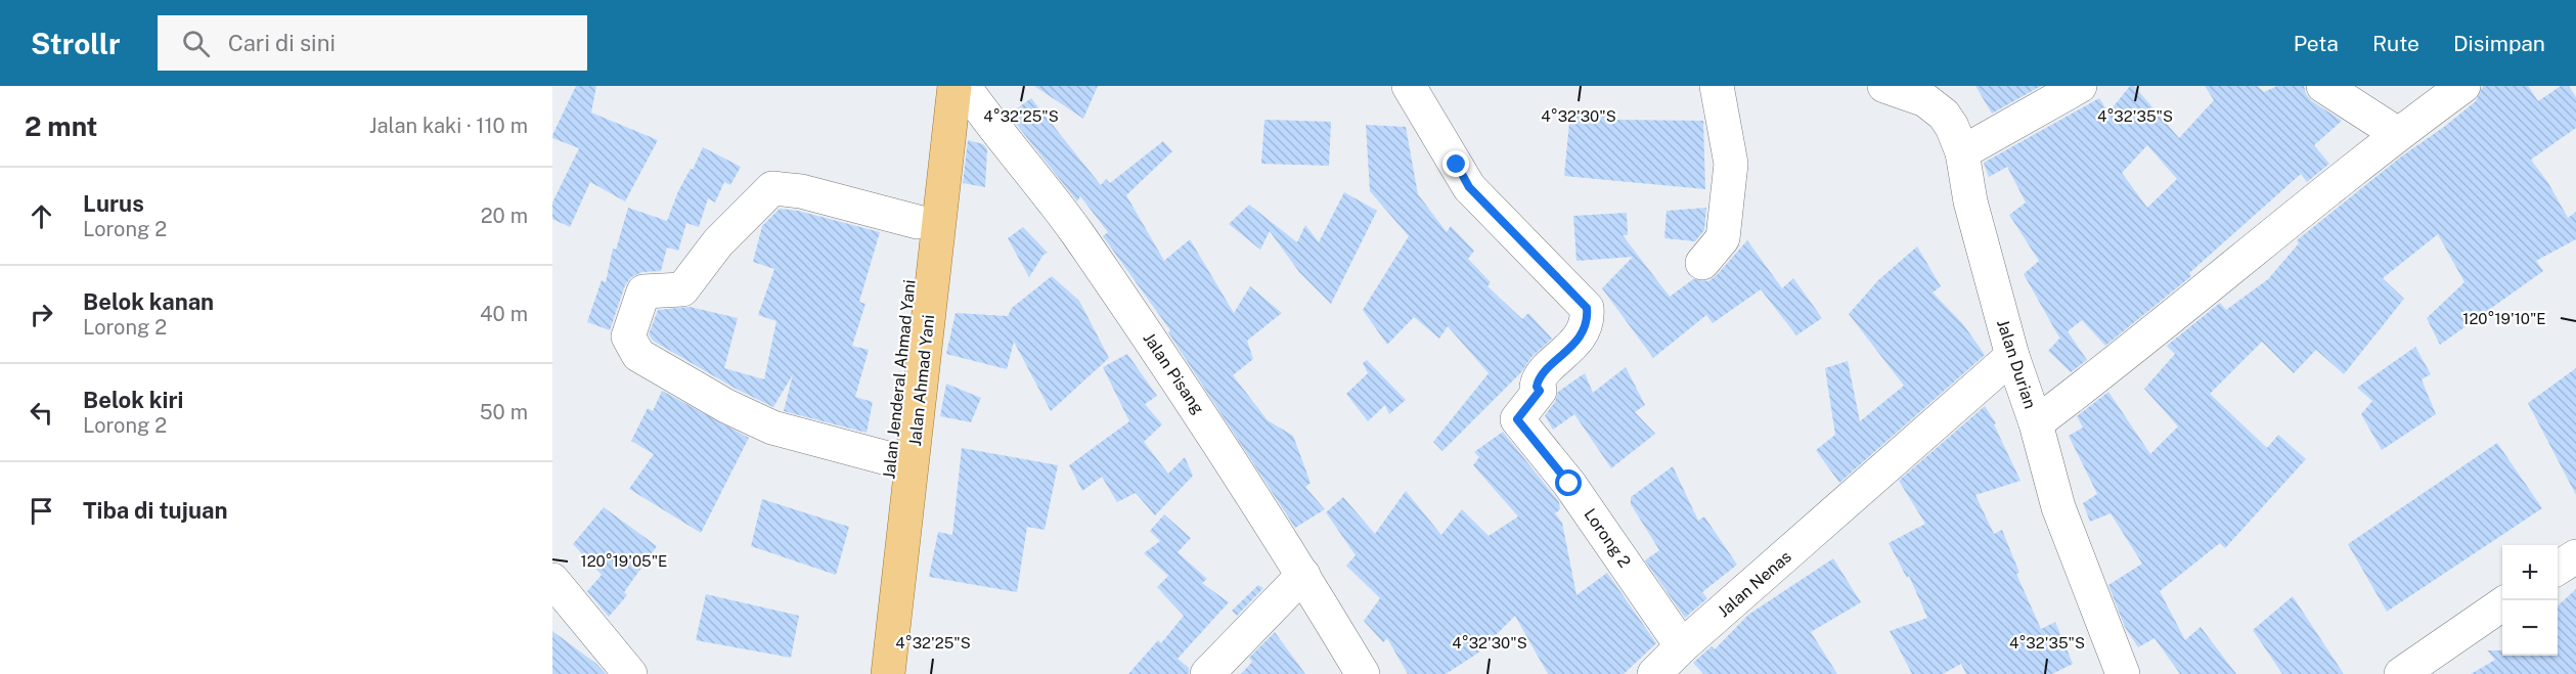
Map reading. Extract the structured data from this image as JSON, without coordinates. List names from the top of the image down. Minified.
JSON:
{"streets":{"main road":["Jalan Jenderal Ahmad Yani","Jalan Ahmad Yani"],"street":["Jalan Durian","Jalan Pisang","Lorong 2","Jalan Nenas"]},"crossings":[["Jalan Durian","Jalan Nenas"],["Lorong 2","Jalan Nenas"]],"page":{"header":"Strollr","search":"Cari di sini","nav":["Peta","Rute","Disimpan"],"heading":["2 mnt","Jalan kaki · 110 m"],"list":[["Lurus","Lorong 2","20 m"],["Belok kanan","Lorong 2","40 m"],["Belok kiri","Lorong 2","50 m"],"Tiba di tujuan"],"map_buttons":["+","−"]},"coordinates":["4°32'25\"S","4°32'30\"S","4°32'35\"S","120°19'10\"E","120°19'05\"E"]}
